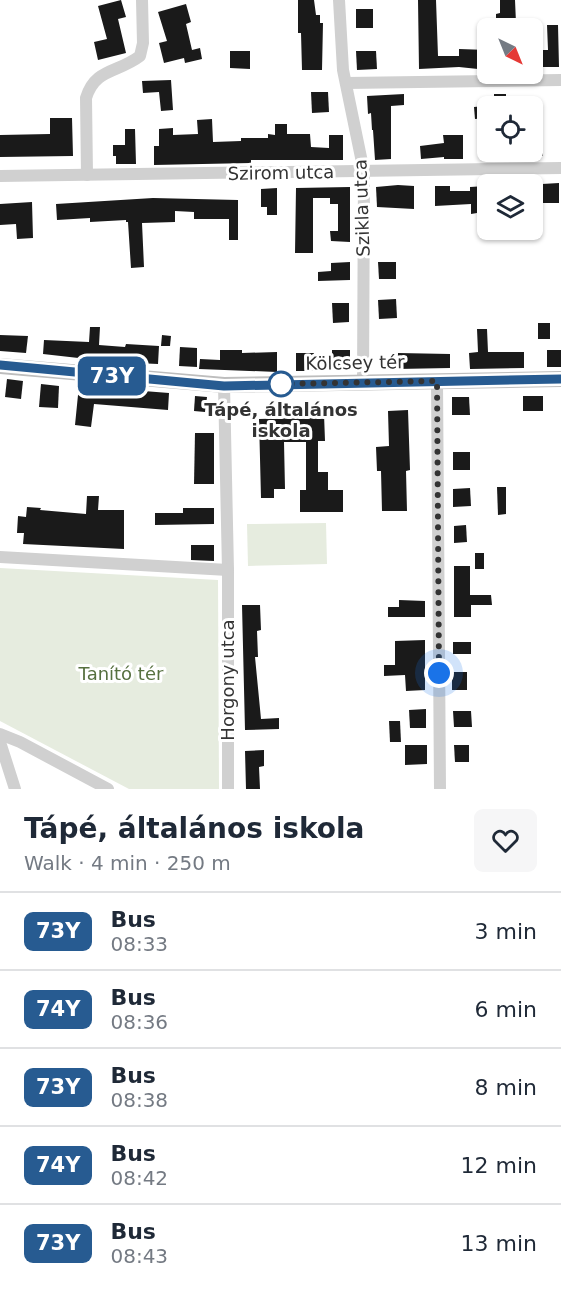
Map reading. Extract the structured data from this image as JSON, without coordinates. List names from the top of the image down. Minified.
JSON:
{"streets":{"street":["Szirom utca","Szikla utca","Kölcsey tér","Horgony utca"]},"crossings":[["Szirom utca","Szikla utca"],["Szikla utca","Kölcsey tér"]],"parks":["Tanító tér"],"places":["Tápé, általános iskola"],"lines":["bus line 73Y"],"north":"bottom right","page":{"on_map":"73Y","heading":["Tápé, általános iskola","Walk · 4 min · 250 m"],"list":[{"mark":"73Y","name":"Bus","note":"08:33","value":"3 min"},{"mark":"74Y","name":"Bus","note":"08:36","value":"6 min"},{"mark":"73Y","name":"Bus","note":"08:38","value":"8 min"},{"mark":"74Y","name":"Bus","note":"08:42","value":"12 min"},{"mark":"73Y","name":"Bus","note":"08:43","value":"13 min"}]}}
